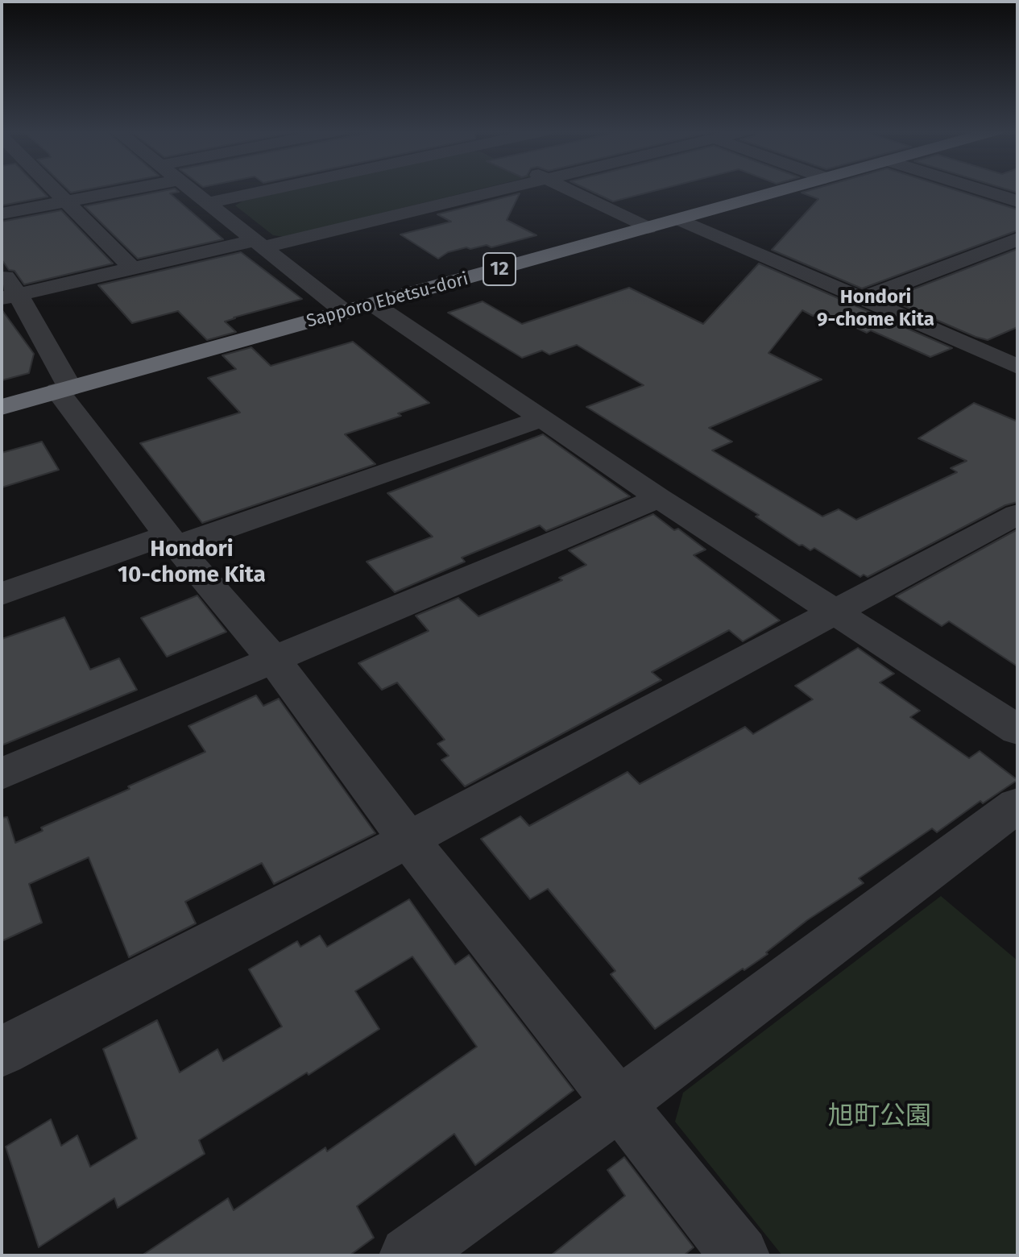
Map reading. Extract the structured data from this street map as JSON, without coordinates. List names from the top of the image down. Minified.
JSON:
{"streets":{"highway":["12","Sapporo Ebetsu-dori"]},"districts":["Hondori 9-chome Kita","Hondori 10-chome Kita"],"parks":["旭町公園"]}
